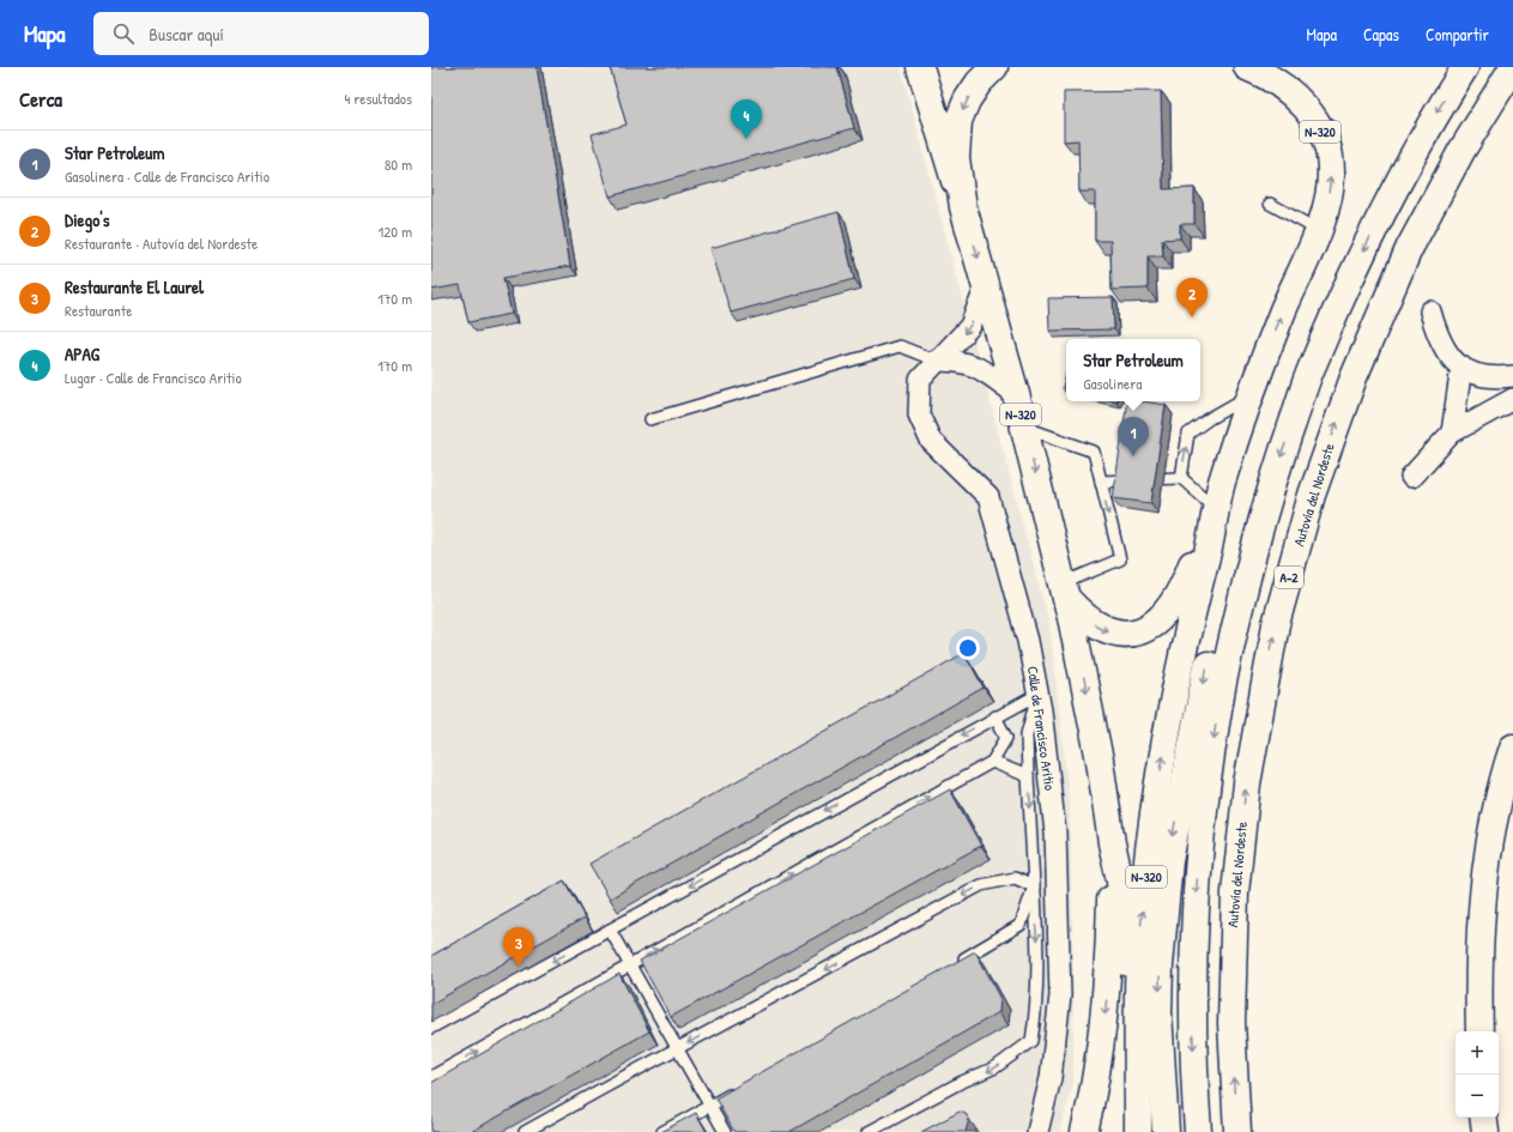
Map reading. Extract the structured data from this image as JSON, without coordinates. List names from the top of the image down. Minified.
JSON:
{"streets":{"main road":["N-320","Autovía del Nordeste","A-2"],"street":["Calle de Francisco Aritio"]},"crossings":[["N-320","Calle de Francisco Aritio"]],"page":{"header":"Mapa","search":"Buscar aquí","nav":["Mapa","Capas","Compartir"],"heading":["Cerca","4 resultados"],"pins":["4","2","1","3"],"list":[{"mark":"1","name":"Star Petroleum","note":"Gasolinera · Calle de Francisco Aritio","value":"80 m"},{"mark":"2","name":"Diego's","note":"Restaurante · Autovía del Nordeste","value":"120 m"},{"mark":"3","name":"Restaurante El Laurel","note":"Restaurante","value":"170 m"},{"mark":"4","name":"APAG","note":"Lugar · Calle de Francisco Aritio","value":"170 m"}],"popup":["Star Petroleum","Gasolinera"],"map_buttons":["+","−"]}}
